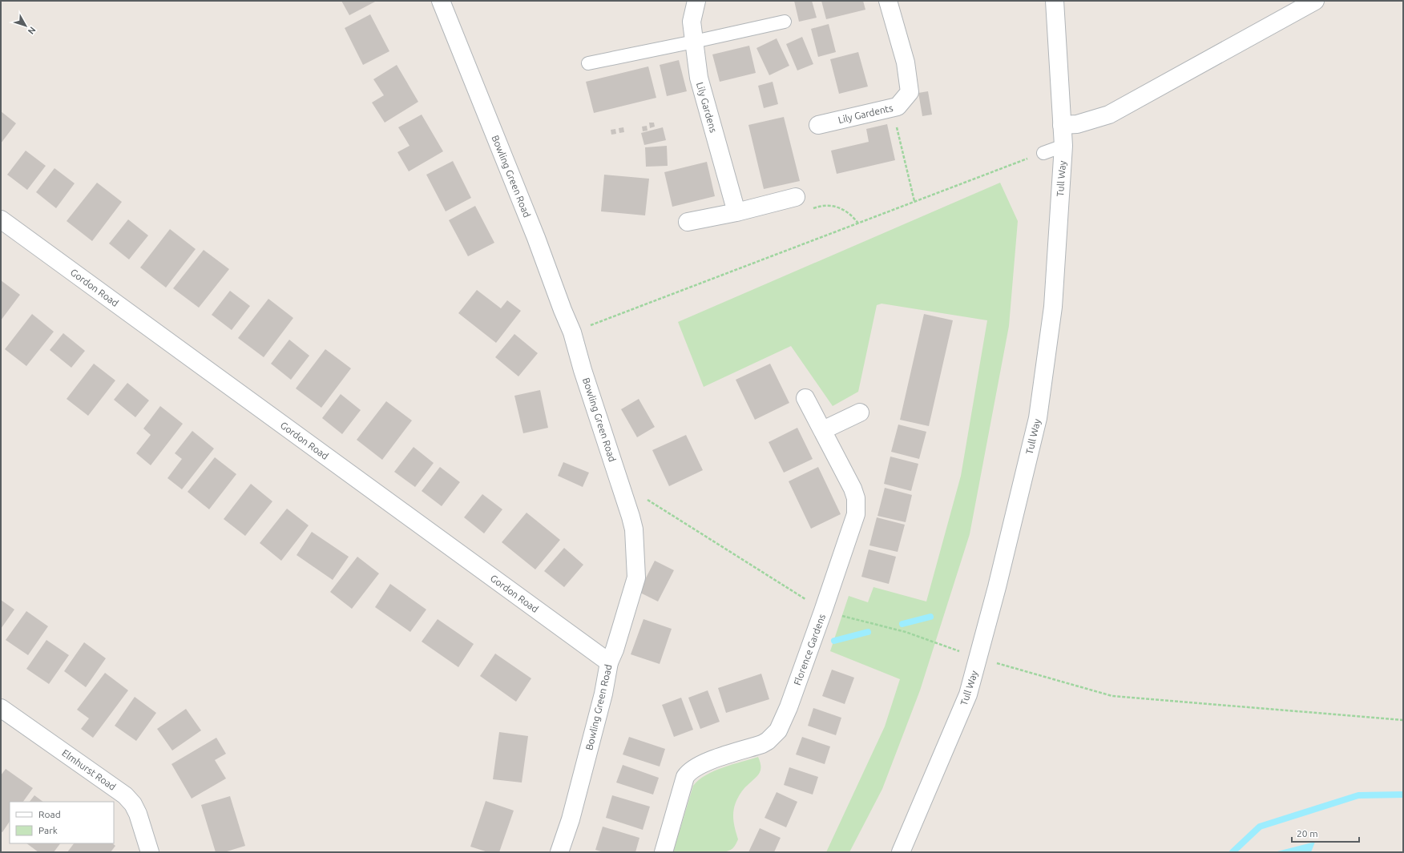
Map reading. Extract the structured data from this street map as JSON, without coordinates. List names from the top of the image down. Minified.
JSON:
{"streets":{"street":["Lily Gardens","Lily Gardents","Bowling Green Road","Tull Way","Gordon Road","Florence Gardens","Elmhurst Road"]},"crossings":[["Bowling Green Road","Gordon Road"]],"legend":["Road","Park"],"scale_bar":"20 m","north":"bottom right"}
